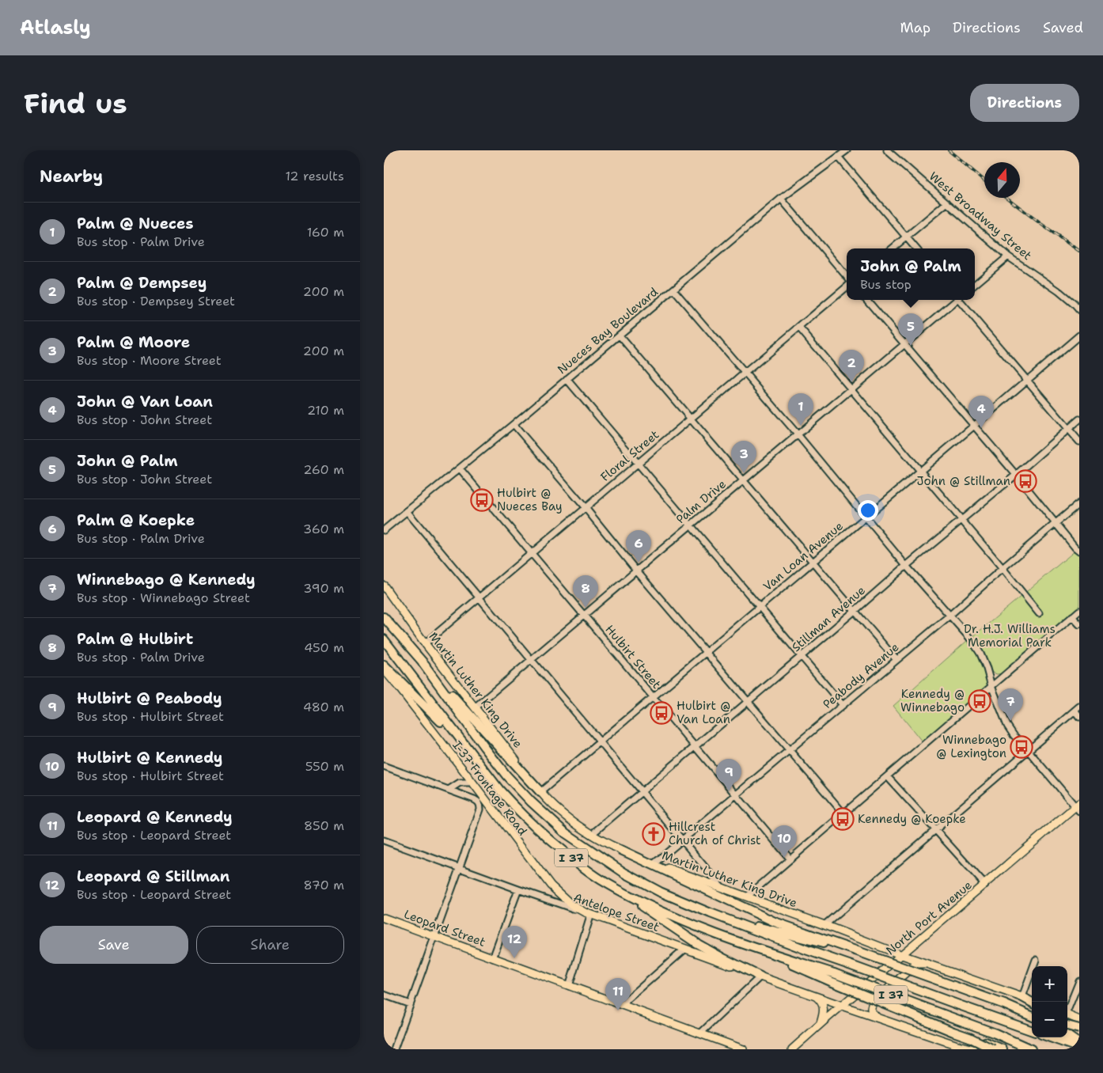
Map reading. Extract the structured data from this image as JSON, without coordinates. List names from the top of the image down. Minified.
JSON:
{"streets":{"highway":["I 37"],"main road":["Martin Luther King Drive","I-37 Frontage Road","Antelope Street","North Port Avenue","Leopard Street"],"street":["West Broadway Street","Nueces Bay Boulevard","Floral Street","Palm Drive","Van Loan Avenue","Stillman Avenue","Hulbirt Street","Peabody Avenue"]},"crossings":[["Nueces Bay Boulevard","Hulbirt Street"],["Floral Street","Hulbirt Street"],["Floral Street","Martin Luther King Drive"],["Palm Drive","Hulbirt Street"],["Palm Drive","Martin Luther King Drive"],["Van Loan Avenue","Hulbirt Street"],["Van Loan Avenue","Martin Luther King Drive"],["Stillman Avenue","Hulbirt Street"],["Stillman Avenue","Martin Luther King Drive"],["Hulbirt Street","Peabody Avenue"],["Peabody Avenue","Martin Luther King Drive"],["Martin Luther King Drive","North Port Avenue"],["I-37 Frontage Road","Antelope Street"],["Antelope Street","North Port Avenue"]],"parks":["Dr. H.J. Williams Memorial Park"],"places":{"bus stop":["John @ Stillman","Hulbirt @ Nueces Bay","Kennedy @ Winnebago","Hulbirt @ Van Loan","Winnebago @ Lexington","Kennedy @ Koepke"],"church":["Hillcrest Church of Christ"]},"north":"top","page":{"header":"Atlasly","nav":["Map","Directions","Saved"],"buttons":["Directions",["Save","Share"]],"title":"Find us","heading":["Nearby","12 results"],"list":[{"mark":"1","name":"Palm @ Nueces","note":"Bus stop · Palm Drive","value":"160 m"},{"mark":"2","name":"Palm @ Dempsey","note":"Bus stop · Dempsey Street","value":"200 m"},{"mark":"3","name":"Palm @ Moore","note":"Bus stop · Moore Street","value":"200 m"},{"mark":"4","name":"John @ Van Loan","note":"Bus stop · John Street","value":"210 m"},{"mark":"5","name":"John @ Palm","note":"Bus stop · John Street","value":"260 m"},{"mark":"6","name":"Palm @ Koepke","note":"Bus stop · Palm Drive","value":"360 m"},{"mark":"7","name":"Winnebago @ Kennedy","note":"Bus stop · Winnebago Street","value":"390 m"},{"mark":"8","name":"Palm @ Hulbirt","note":"Bus stop · Palm Drive","value":"450 m"},{"mark":"9","name":"Hulbirt @ Peabody","note":"Bus stop · Hulbirt Street","value":"480 m"},{"mark":"10","name":"Hulbirt @ Kennedy","note":"Bus stop · Hulbirt Street","value":"550 m"},{"mark":"11","name":"Leopard @ Kennedy","note":"Bus stop · Leopard Street","value":"850 m"},{"mark":"12","name":"Leopard @ Stillman","note":"Bus stop · Leopard Street","value":"870 m"}],"popup":["John @ Palm","Bus stop"],"pins":["5","2","1","4","3","6","8","7","9","10","12","11"],"map_buttons":["+","−"]}}
